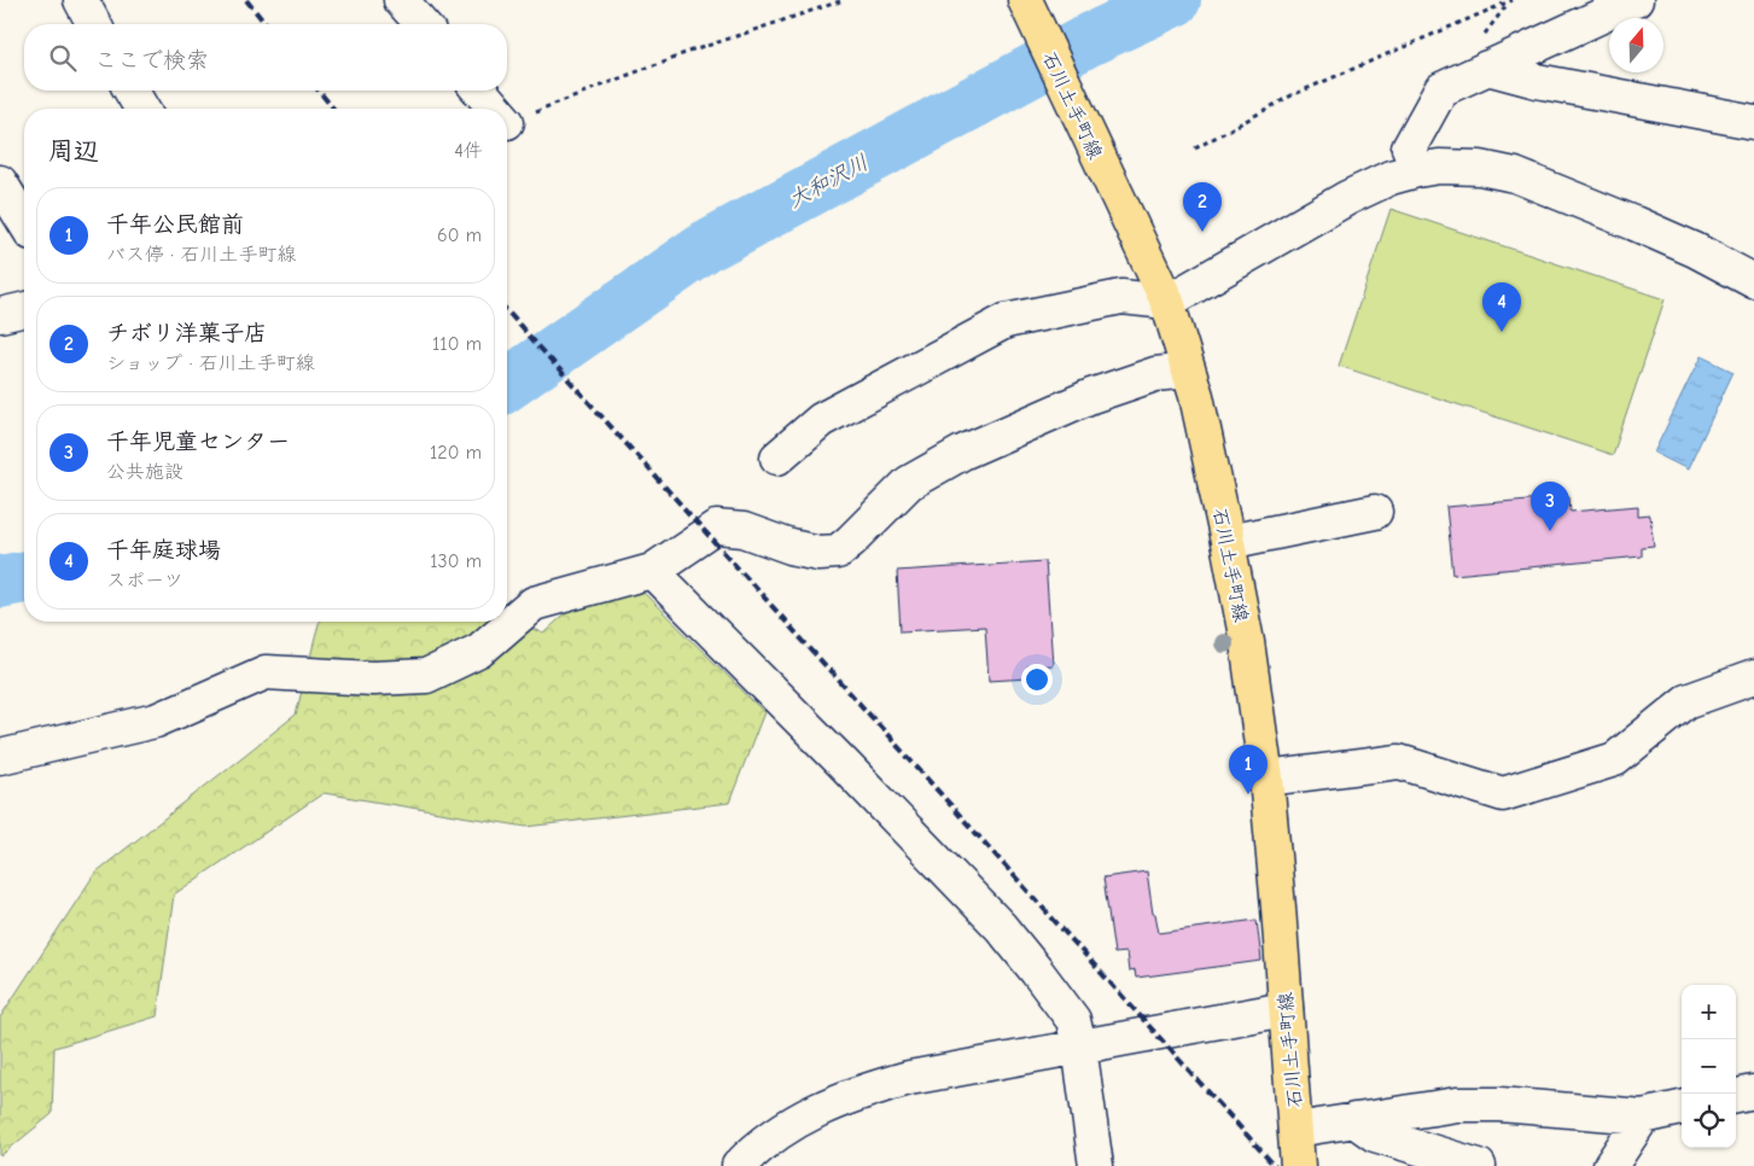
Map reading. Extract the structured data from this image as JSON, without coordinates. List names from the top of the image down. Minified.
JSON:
{"streets":{"main road":["石川土手町線"]},"water":["大和沢川"],"north":"top","page":{"search":"ここで検索","heading":["周辺","4件"],"pins":["2","4","3","1"],"list":[{"mark":"1","name":"千年公民館前","note":"バス停 · 石川土手町線","value":"60 m"},{"mark":"2","name":"チボリ洋菓子店","note":"ショップ · 石川土手町線","value":"110 m"},{"mark":"3","name":"千年児童センター","note":"公共施設","value":"120 m"},{"mark":"4","name":"千年庭球場","note":"スポーツ","value":"130 m"}],"map_buttons":["+","−"]}}
